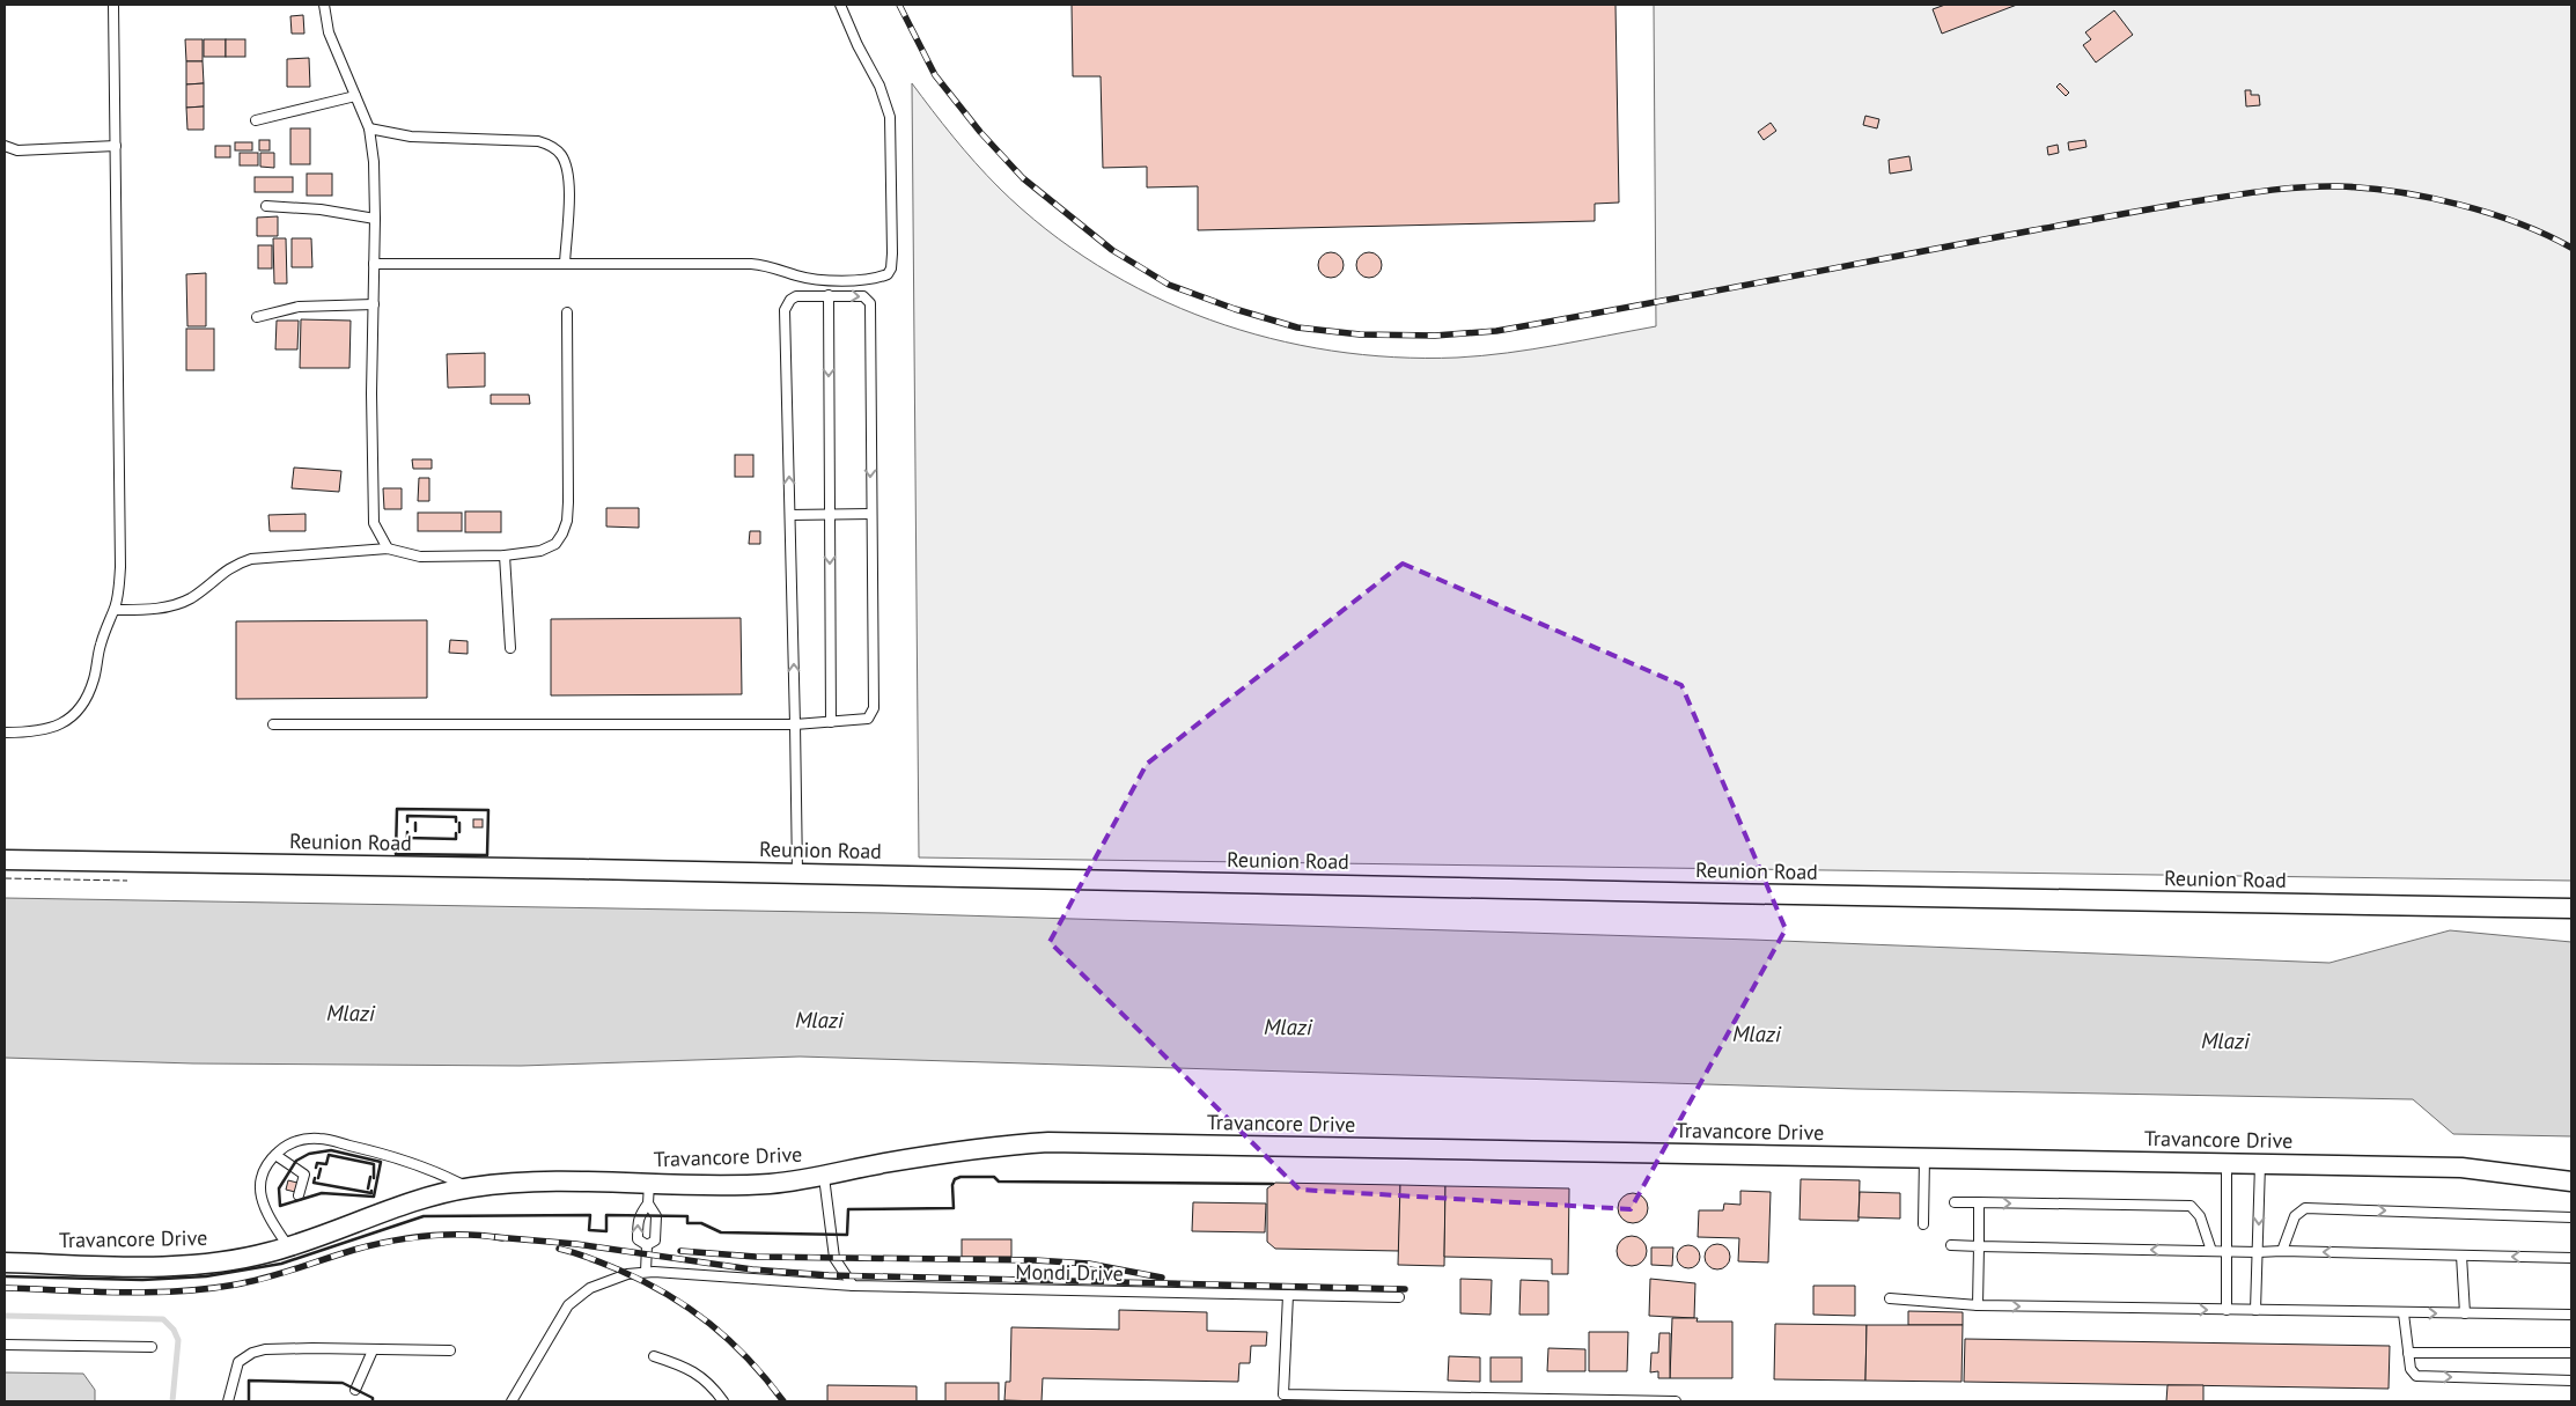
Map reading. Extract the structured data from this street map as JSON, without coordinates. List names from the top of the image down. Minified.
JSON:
{"streets":{"street":["Reunion Road","Travancore Drive"],"lane":["Mondi Drive"]},"water":["Mlazi"]}
